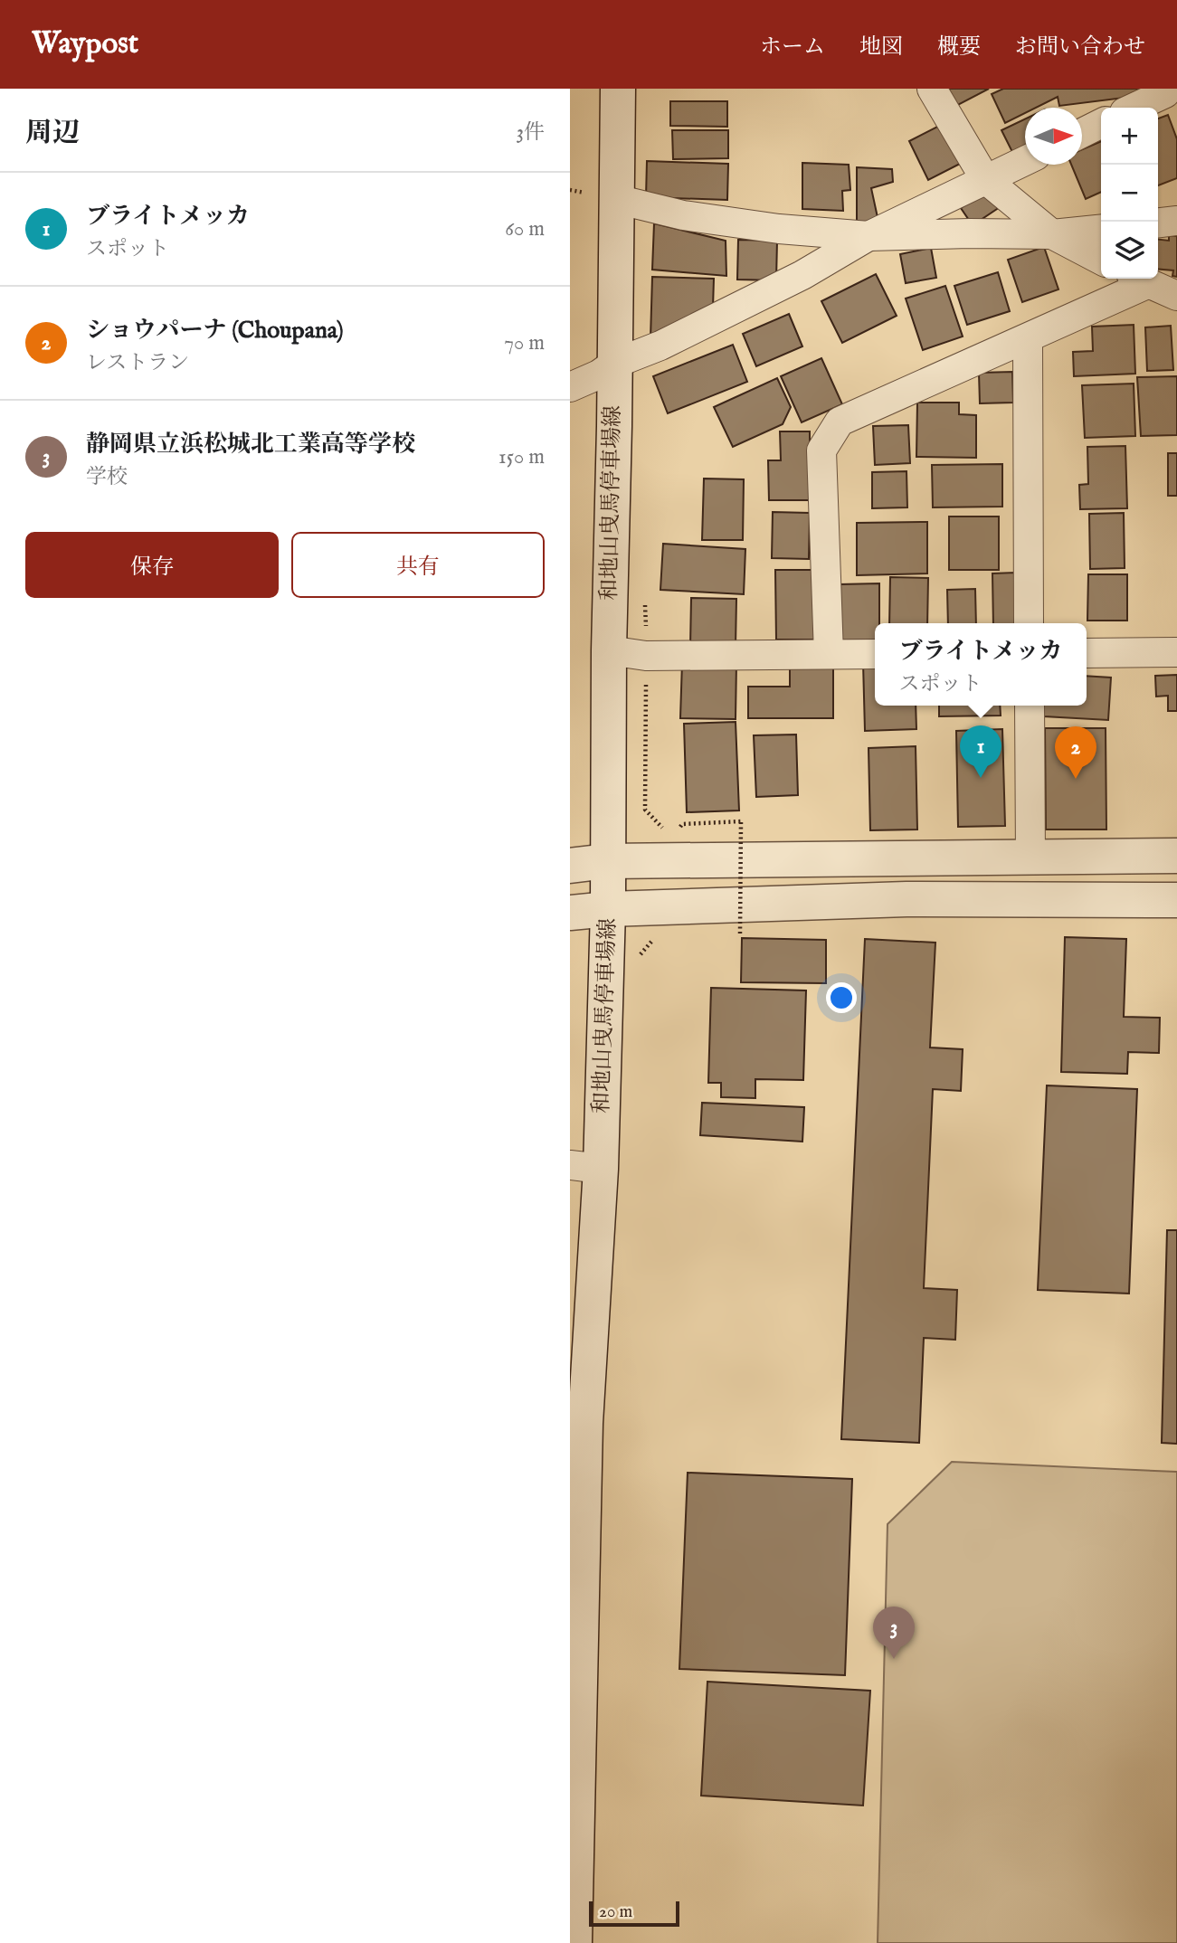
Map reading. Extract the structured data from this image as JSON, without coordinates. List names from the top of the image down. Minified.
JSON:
{"streets":{"main road":["和地山曳馬停車場線"]},"scale_bar":"20 m","north":"right","page":{"header":"Waypost","nav":["ホーム","地図","概要","お問い合わせ"],"heading":["周辺","3件"],"map_buttons":["+","−"],"list":[{"mark":"1","name":"ブライトメッカ","note":"スポット","value":"60 m"},{"mark":"2","name":"ショウパーナ (Choupana)","note":"レストラン","value":"70 m"},{"mark":"3","name":"静岡県立浜松城北工業高等学校","note":"学校","value":"150 m"}],"buttons":["保存","共有"],"popup":["ブライトメッカ","スポット"],"pins":["1","2","3"],"scale":"20 m"}}
